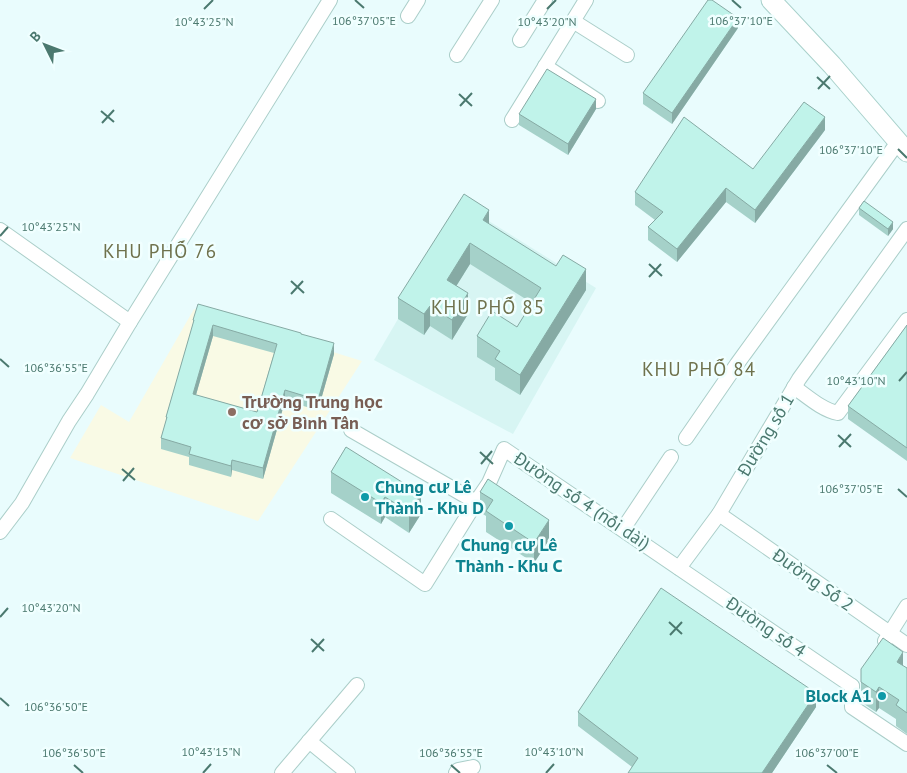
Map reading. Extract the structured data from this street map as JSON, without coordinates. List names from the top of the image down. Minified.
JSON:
{"streets":{"street":["Đường số 1","Đường số 4 (nối dài)","Đường Số 2","Đường số 4"]},"crossings":[["Đường số 1","Đường số 4 (nối dài)"],["Đường số 1","Đường Số 2"],["Đường số 1","Đường số 4"],["Đường số 4 (nối dài)","Đường số 4"]],"districts":["KHU PHỐ 76","KHU PHỐ 85","KHU PHỐ 84"],"places":["Trường Trung học cơ sở Bình Tân","Chung cư Lê Thành - Khu D","Chung cư Lê Thành - Khu C","Block A1"],"north":"top left","coordinates":["106°37'05\"E","106°37'10\"E","10°43'25\"N","10°43'20\"N","106°36'55\"E","10°43'10\"N","106°36'50\"E","10°43'15\"N","106°37'00\"E"]}
